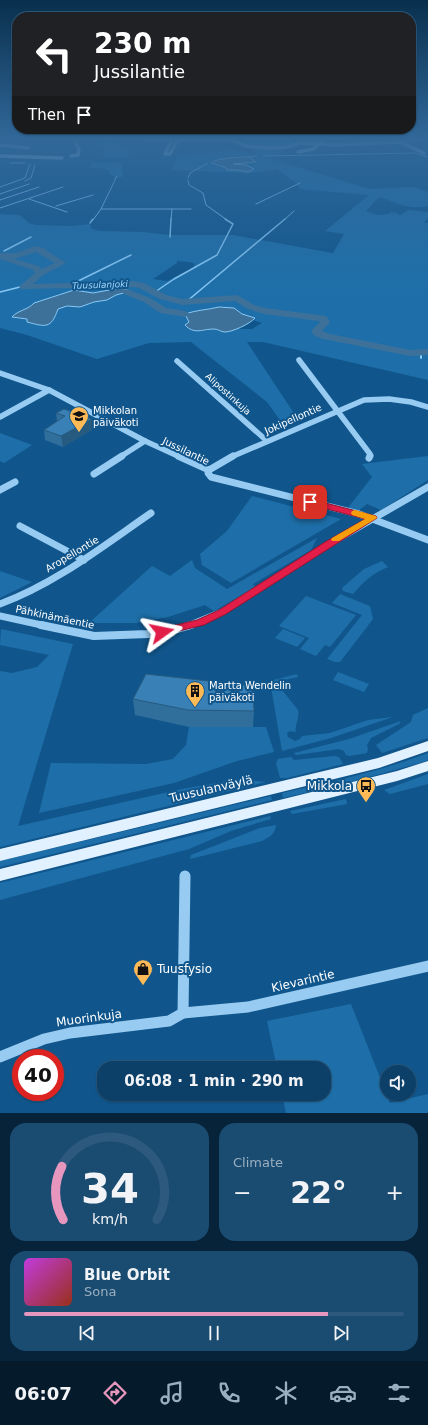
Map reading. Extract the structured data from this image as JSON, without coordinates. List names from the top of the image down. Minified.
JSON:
{"streets":{"main road":["Tuusulanväylä"],"street":["Alipostinkuja","Jokipellontie","Jussilantie","Aropellontie","Pähkinämäentie","Kievarintie","Muorinkuja"]},"crossings":[["Alipostinkuja","Jokipellontie"],["Jokipellontie","Jussilantie"],["Jussilantie","Pähkinämäentie"],["Kievarintie","Muorinkuja"]],"water":["Tuusulanjoki"],"places":{"school or university":["Mikkolan päiväkoti"],"building":["Martta Wendelin päiväkoti"],"bus stop":["Mikkola"],"shop":["Tuusfysio"]},"page":{"turn":["230 m","Jussilantie"],"then":"Then","limit":"40","trip":"06:08 · 1 min · 290 m","tile":"Climate","heat":["−","22°","+"],"song":["Blue Orbit","Sona"],"tabs":"06:07","gauge":["34","km/h"]}}
